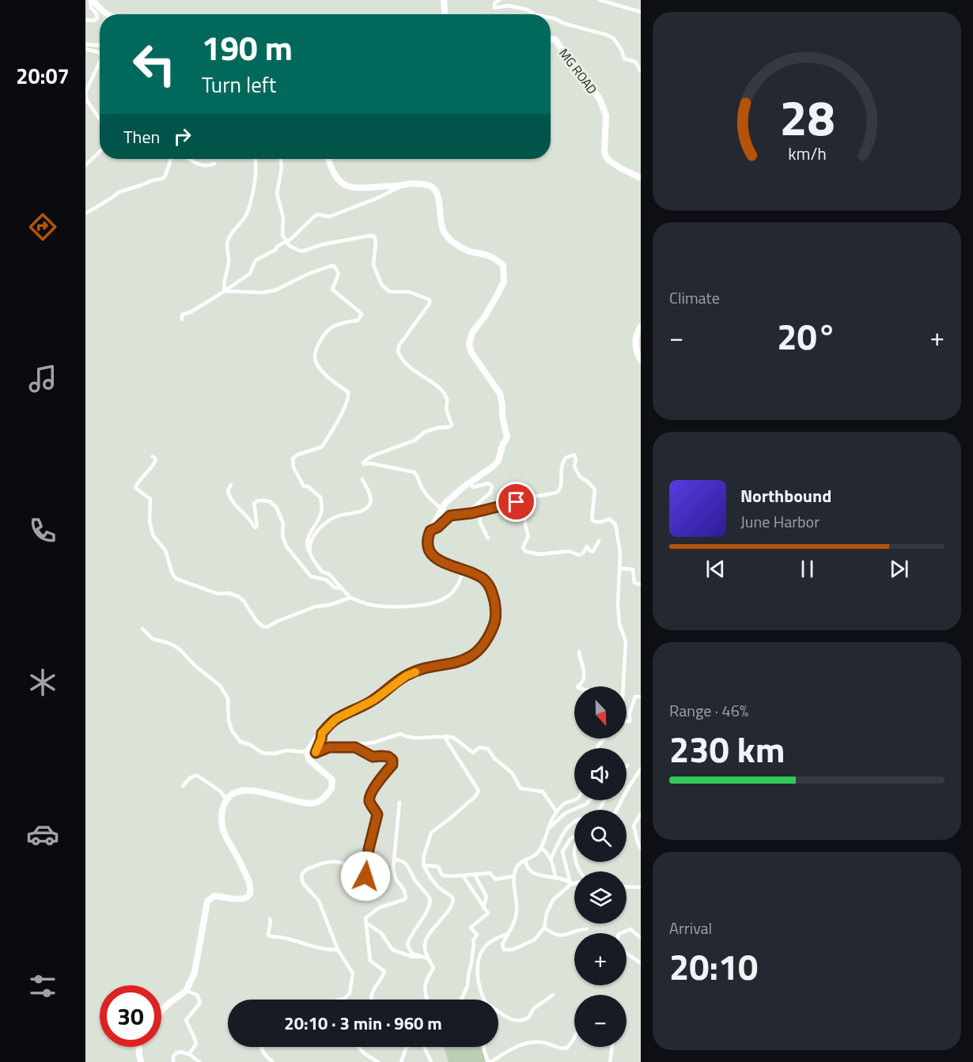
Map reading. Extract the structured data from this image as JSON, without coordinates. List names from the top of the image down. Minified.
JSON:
{"streets":{"main road":["MG ROAD"]},"north":"bottom","page":{"tabs":"20:07","turn":["190 m","Turn left"],"then":"Then","tile":["Climate",["Range · 46%","230 km"],["Arrival","20:10"]],"heat":["−","20°","+"],"song":["Northbound","June Harbor"],"map_buttons":["+","−"],"limit":"30","trip":"20:10 · 3 min · 960 m","gauge":["28","km/h"]}}
